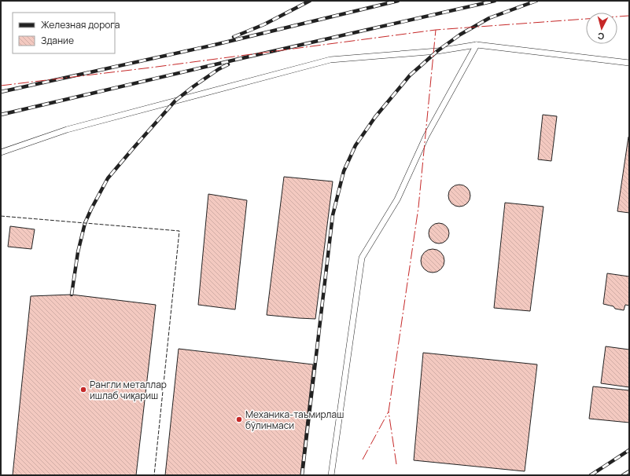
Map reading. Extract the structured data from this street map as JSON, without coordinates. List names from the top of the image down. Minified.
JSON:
{"places":["Рангли металлар ишлаб чиқариш","Механика-таъмирлаш бўлинмаси"],"legend":["Железная дорога","Здание"],"north":"bottom"}
